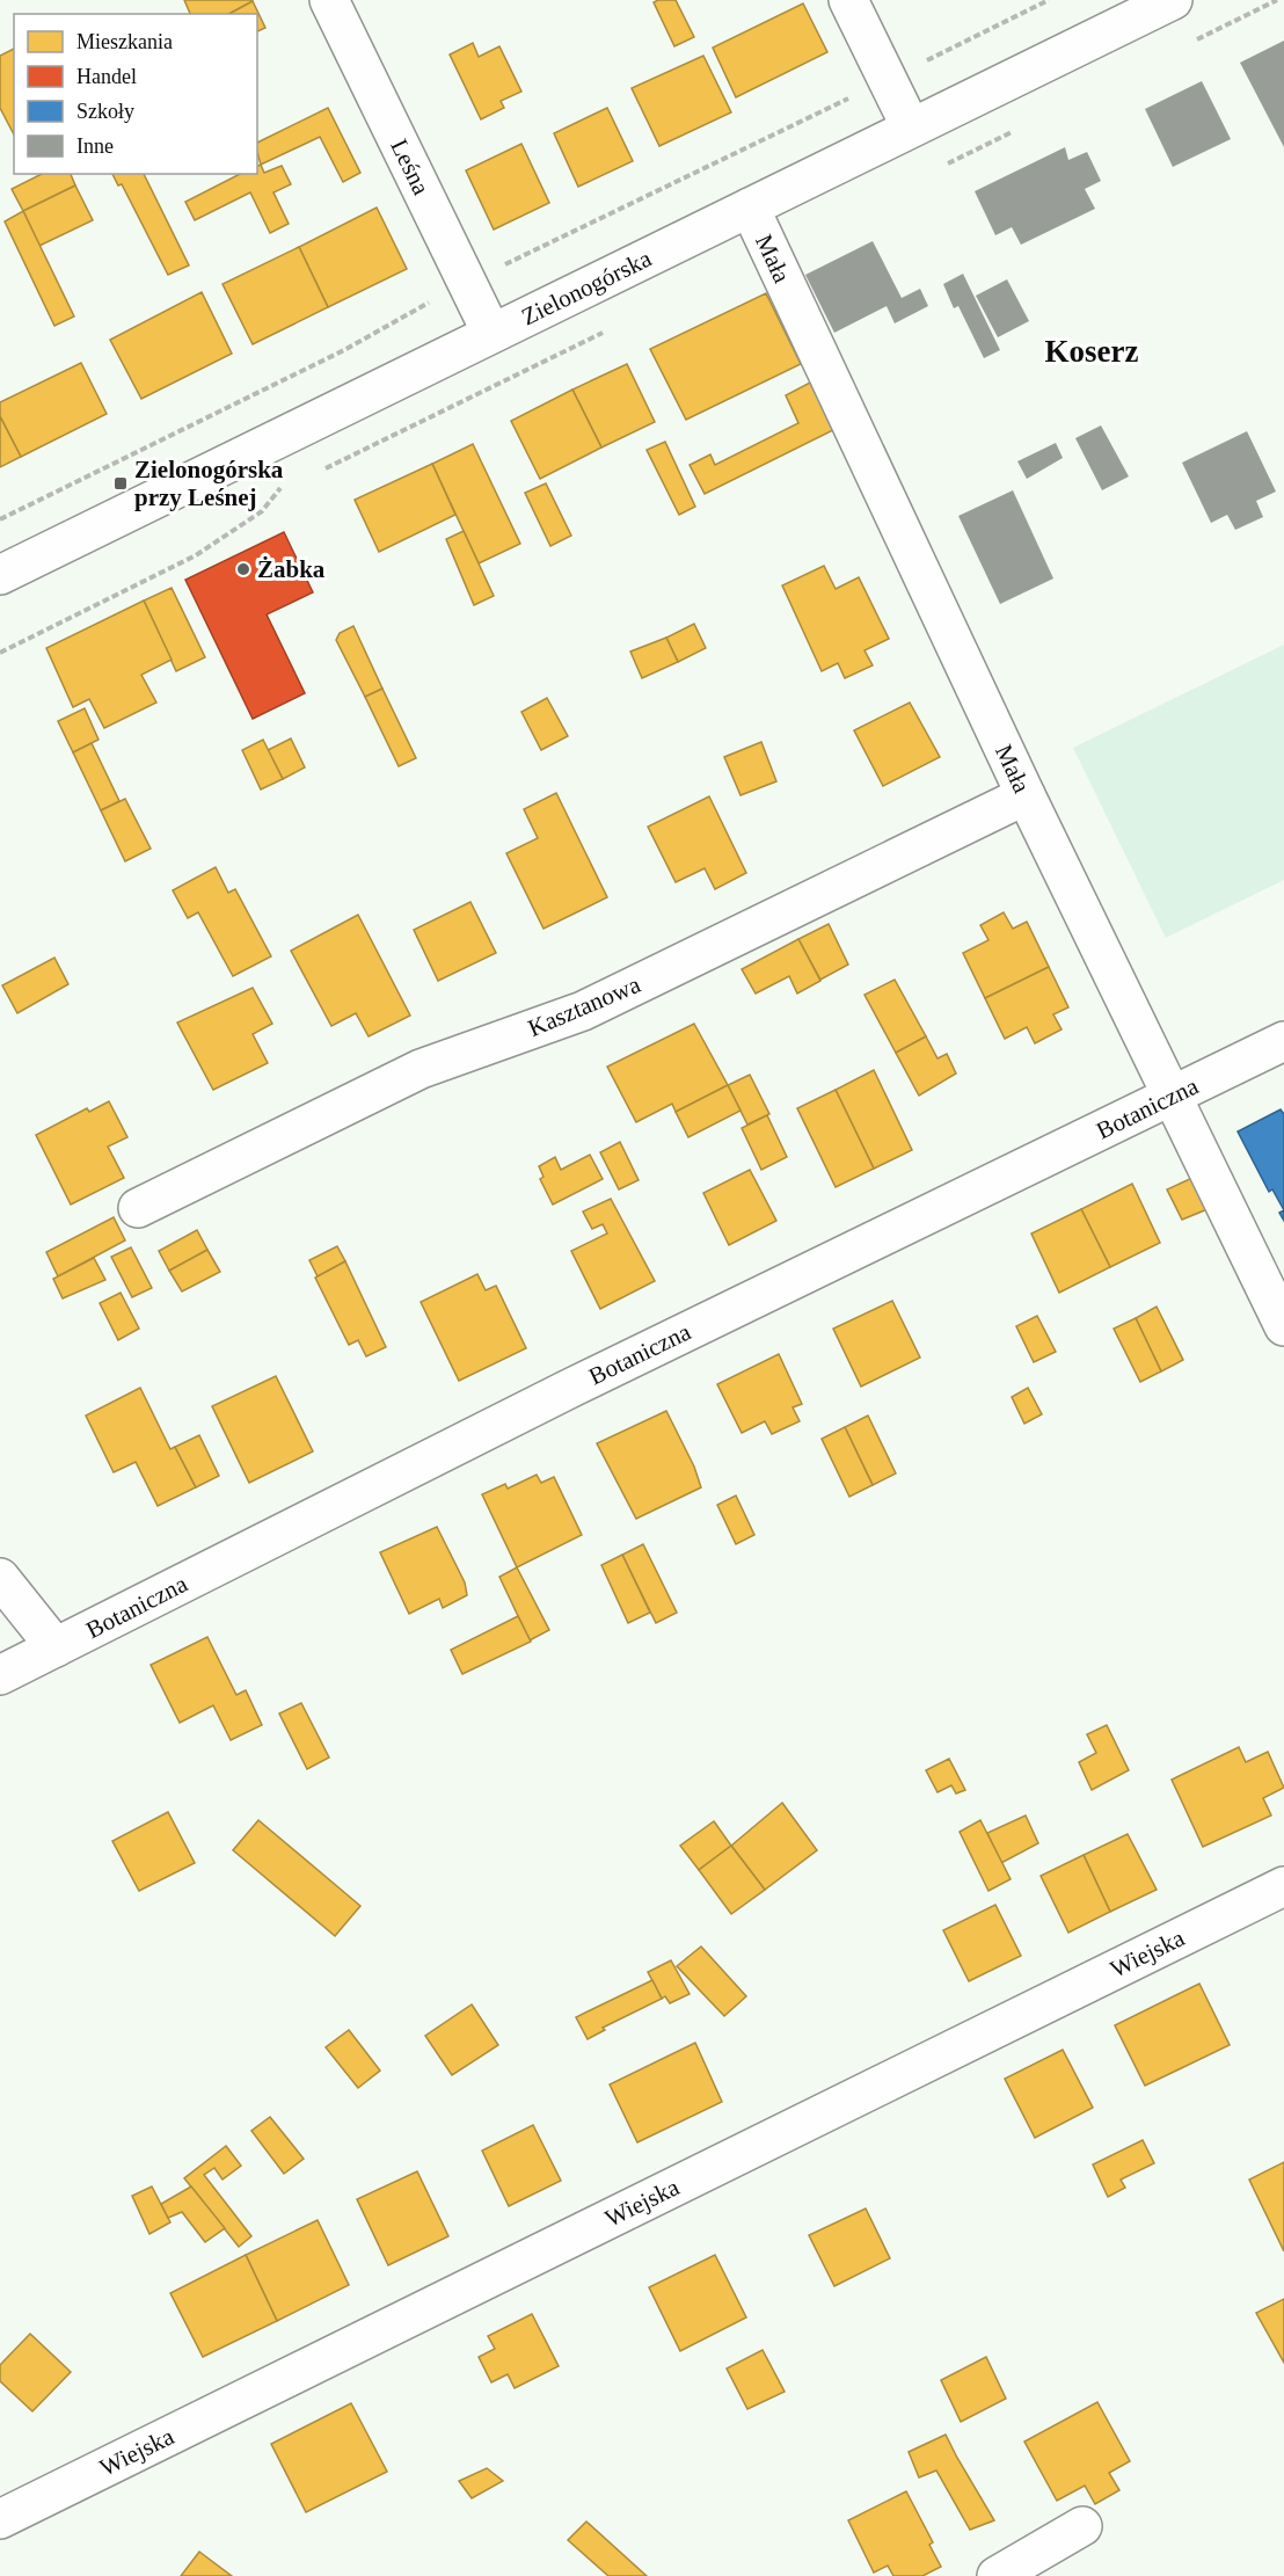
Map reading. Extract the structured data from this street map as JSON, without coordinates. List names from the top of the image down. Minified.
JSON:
{"streets":{"street":["Leśna","Mała","Zielonogórska","Kasztanowa","Botaniczna","Wiejska"]},"crossings":[["Leśna","Zielonogórska"],["Mała","Zielonogórska"],["Mała","Kasztanowa"],["Mała","Botaniczna"]],"districts":["Koserz"],"places":{"transit":["Zielonogórska przy Leśnej"],"other":["Żabka"]},"legend":["Mieszkania","Handel","Szkoły","Inne"]}
